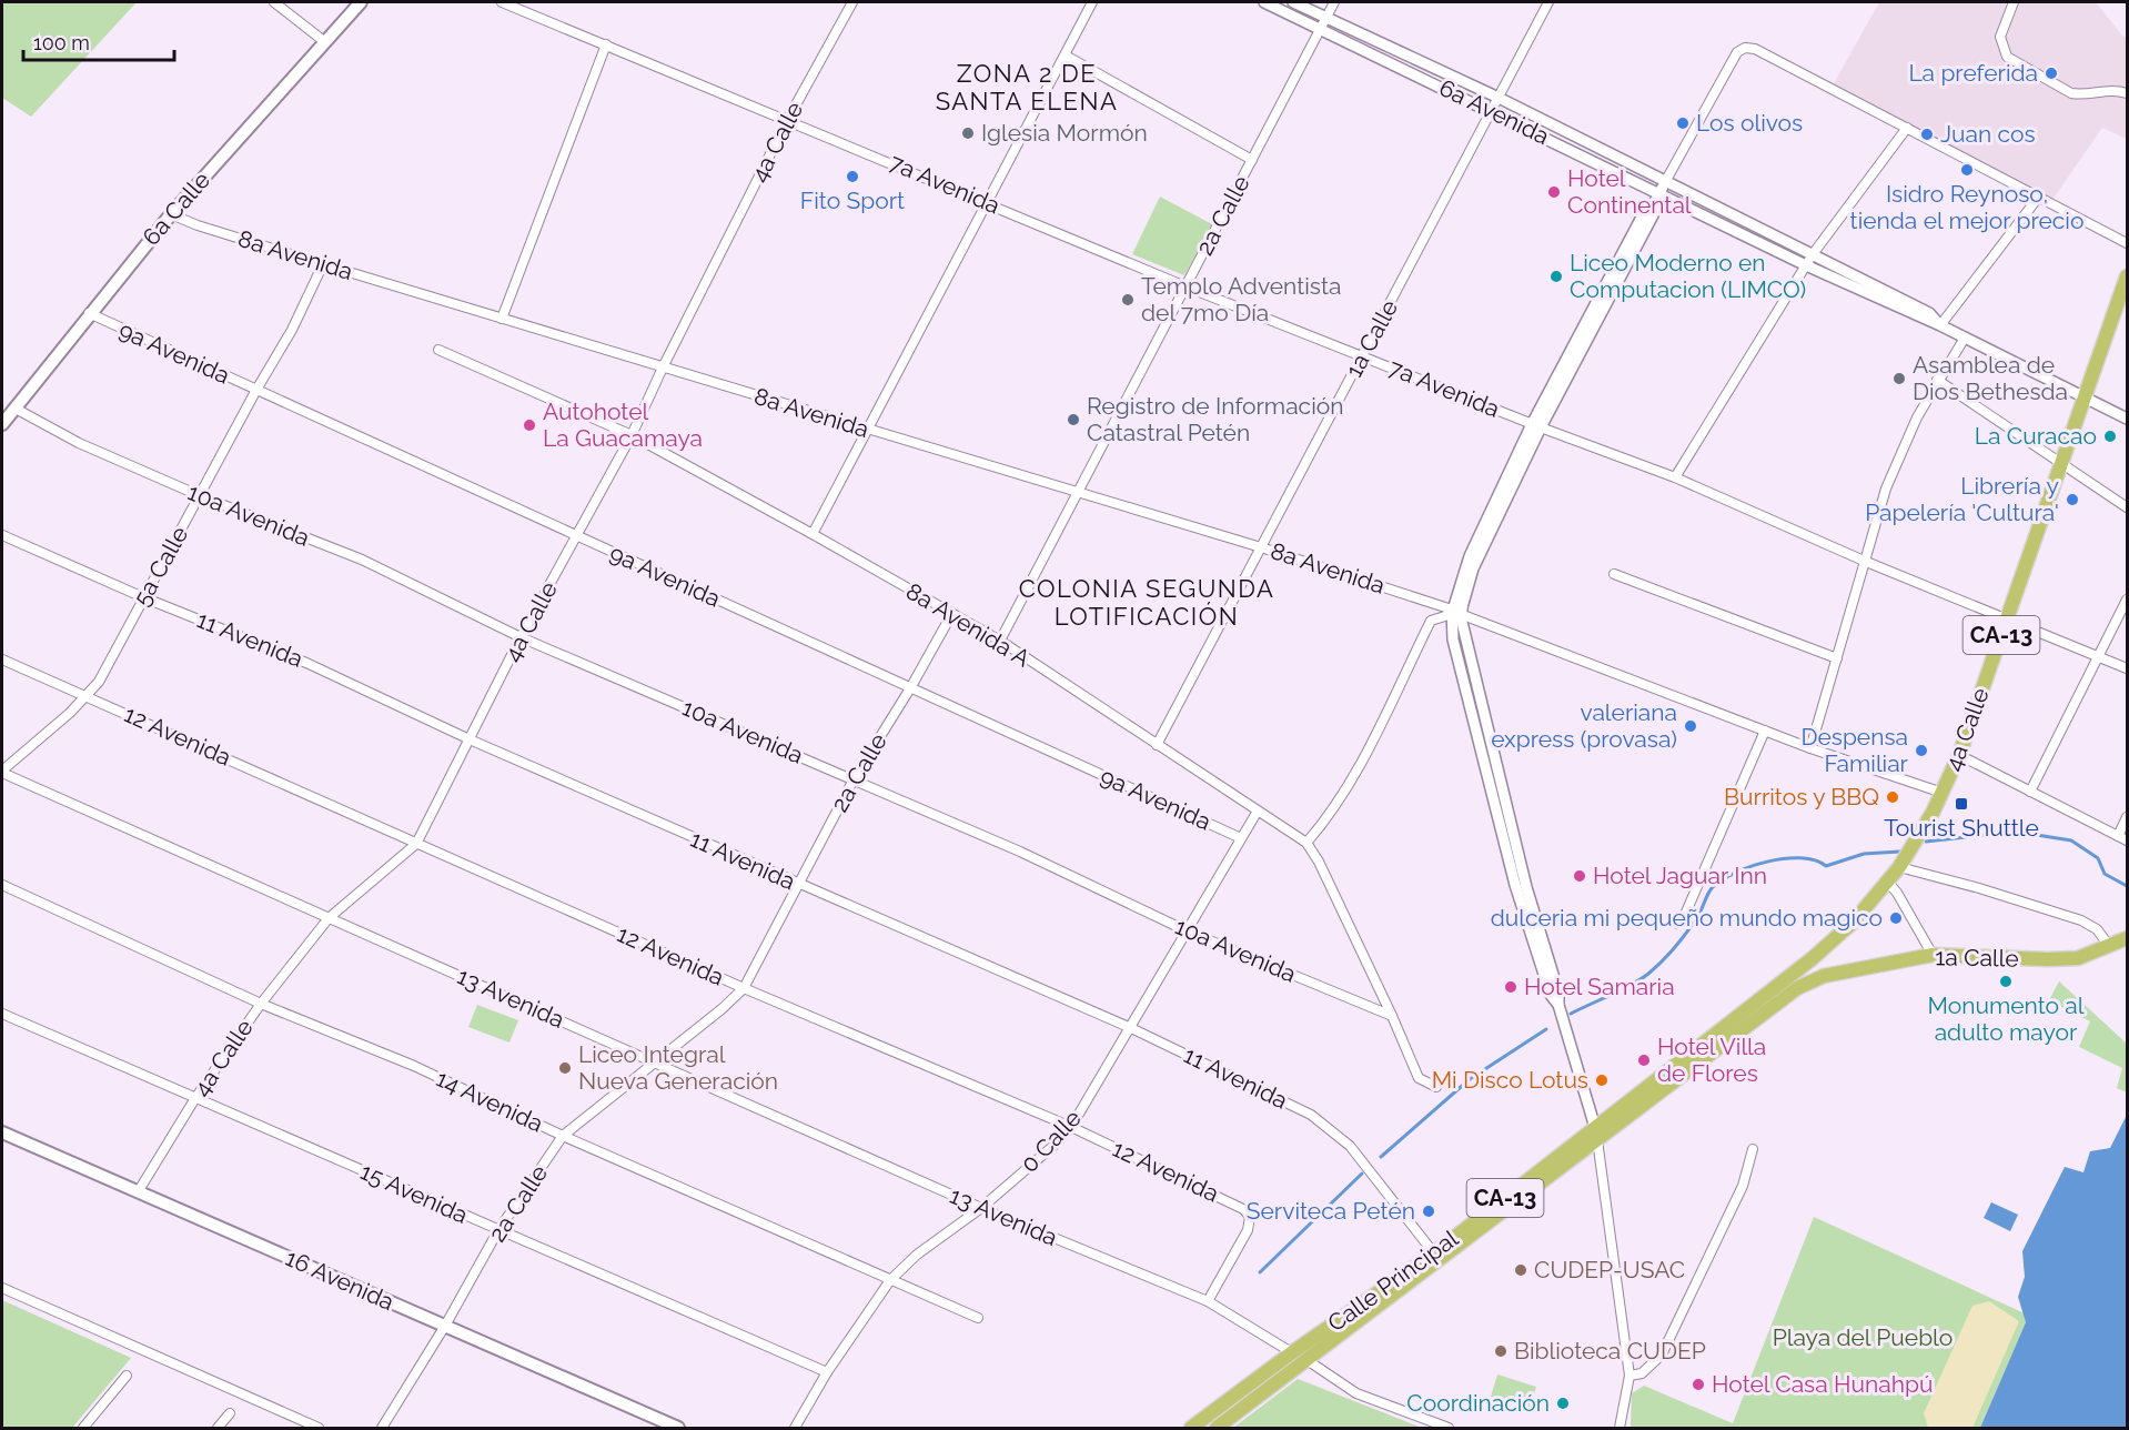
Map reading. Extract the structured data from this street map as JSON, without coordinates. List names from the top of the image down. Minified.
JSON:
{"streets":{"main road":["4a Calle","6a Calle","1a Calle","CA-13","16 Avenida","Calle Principal"],"street":["6a Avenida","7a Avenida","2a Calle","8a Avenida","9a Avenida","10a Avenida","5a Calle","8a Avenida A","11 Avenida","12 Avenida","13 Avenida","14 Avenida","0 Calle","15 Avenida"]},"crossings":[["6a Avenida","4a Calle"],["6a Avenida","2a Calle"],["6a Avenida","1a Calle"],["4a Calle","7a Avenida"],["4a Calle","8a Avenida"],["4a Calle","9a Avenida"],["4a Calle","10a Avenida"],["4a Calle","8a Avenida A"],["4a Calle","11 Avenida"],["4a Calle","12 Avenida"],["4a Calle","13 Avenida"],["4a Calle","14 Avenida"],["4a Calle","15 Avenida"],["4a Calle","16 Avenida"],["4a Calle","Calle Principal"],["7a Avenida","2a Calle"],["7a Avenida","1a Calle"],["6a Calle","8a Avenida"],["6a Calle","9a Avenida"],["6a Calle","10a Avenida"],["2a Calle","8a Avenida"],["2a Calle","9a Avenida"],["2a Calle","10a Avenida"],["2a Calle","8a Avenida A"],["2a Calle","11 Avenida"],["2a Calle","12 Avenida"],["2a Calle","13 Avenida"],["2a Calle","14 Avenida"],["2a Calle","15 Avenida"],["2a Calle","16 Avenida"],["8a Avenida","1a Calle"],["8a Avenida","5a Calle"],["1a Calle","8a Avenida A"],["1a Calle","Calle Principal"],["9a Avenida","5a Calle"],["9a Avenida","0 Calle"],["10a Avenida","5a Calle"],["10a Avenida","8a Avenida A"],["10a Avenida","0 Calle"],["5a Calle","11 Avenida"],["5a Calle","12 Avenida"],["5a Calle","13 Avenida"],["8a Avenida A","0 Calle"],["11 Avenida","0 Calle"],["11 Avenida","Calle Principal"],["12 Avenida","13 Avenida"],["12 Avenida","0 Calle"],["13 Avenida","0 Calle"],["13 Avenida","Calle Principal"],["14 Avenida","0 Calle"],["0 Calle","15 Avenida"]],"districts":["ZONA 2 DE SANTA ELENA","COLONIA SEGUNDA LOTIFICACIÓN"],"parks":["Playa del Pueblo"],"places":{"other":["La preferida","Los olivos","Iglesia Mormón","Juan cos","Isidro Reynoso, tienda el mejor precio","Fito Sport","Hotel Continental","Liceo Moderno en Computacion (LIMCO)","Templo Adventista del 7mo Día","Asamblea de Dios Bethesda","Registro de Información Catastral Petén","Autohotel La Guacamaya","La Curacao","Librería y Papelería 'Cultura'","valeriana express (provasa)","Despensa Familiar","Burritos y BBQ","Hotel Jaguar Inn","dulceria mi pequeño mundo magico","Monumento al adulto mayor","Hotel Samaria","Hotel Villa de Flores","Liceo Integral Nueva Generación","Mi Disco Lotus","Serviteca Petén","CUDEP-USAC","Biblioteca CUDEP","Hotel Casa Hunahpú","Coordinación"],"transit":["Tourist Shuttle"]},"scale_bar":"100 m"}
